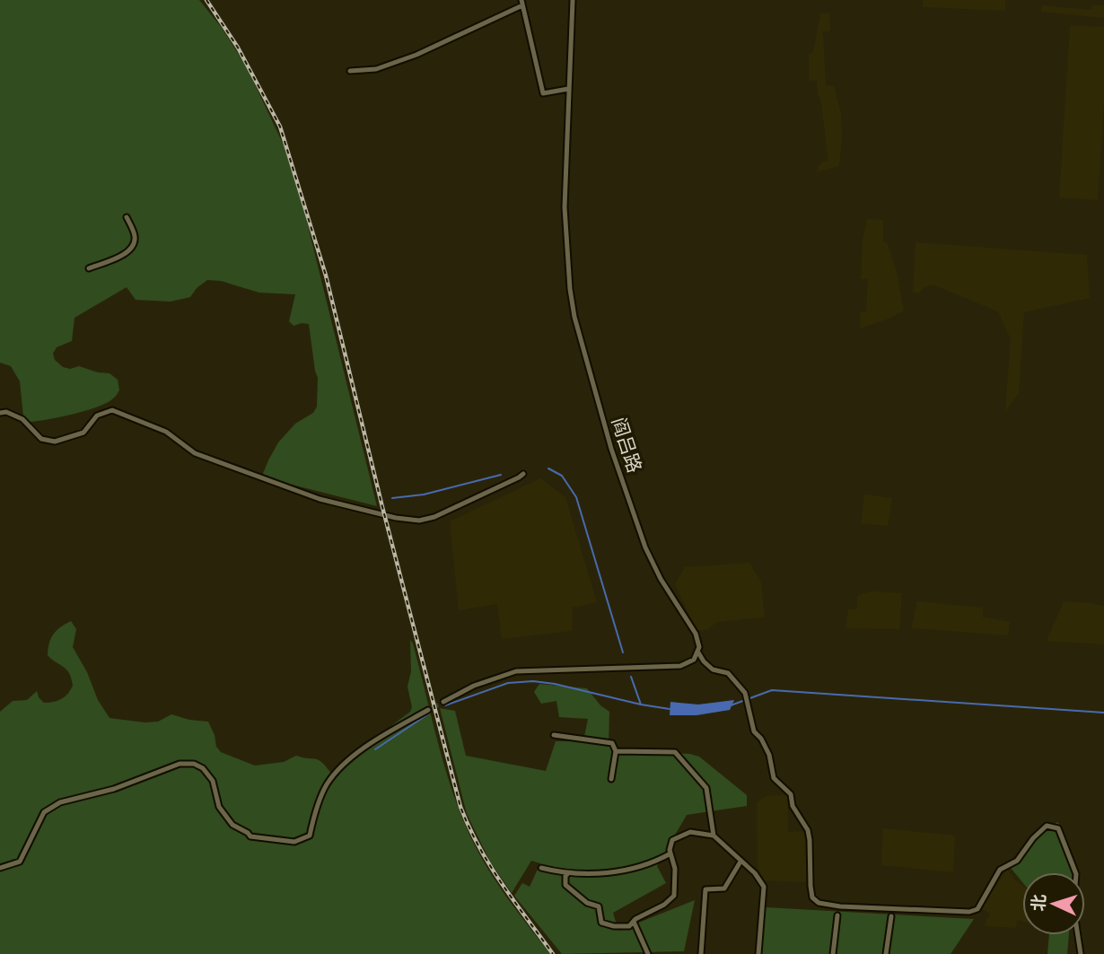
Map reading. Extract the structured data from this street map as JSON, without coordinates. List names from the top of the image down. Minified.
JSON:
{"streets":{"street":["阎吕路"]},"north":"left"}
